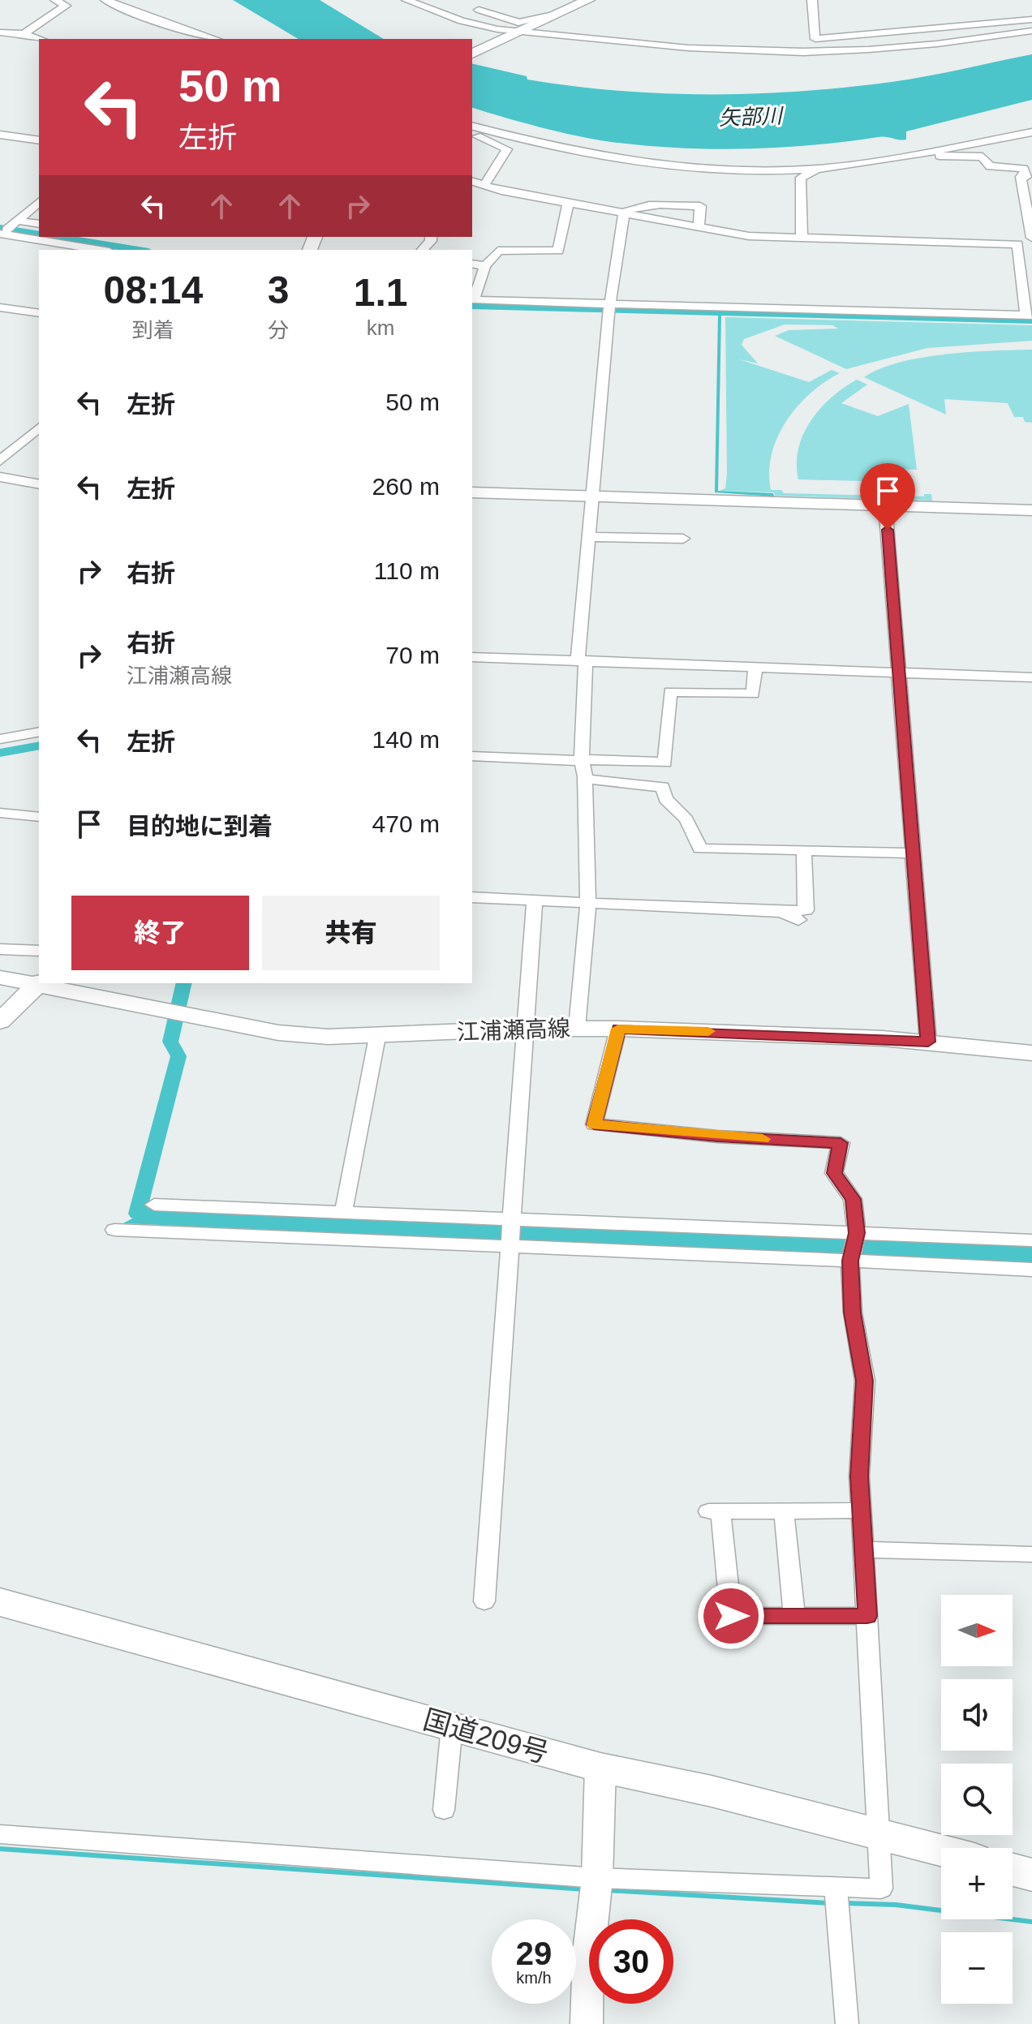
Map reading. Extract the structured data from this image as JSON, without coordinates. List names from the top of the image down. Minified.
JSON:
{"streets":{"highway":["国道209号"],"main road":["江浦瀬高線"]},"water":["矢部川"],"north":"right","page":{"turn":["50 m","左折"],"eta":["08:14","到着","3","分","1.1","km"],"list":[{"name":"左折","value":"50 m"},{"name":"左折","value":"260 m"},{"name":"右折","value":"110 m"},{"name":"右折","note":"江浦瀬高線","value":"70 m"},{"name":"左折","value":"140 m"},{"name":"目的地に到着","value":"470 m"}],"buttons":["終了","共有"],"map_buttons":["+","−"],"speed":"29 km/h","limit":"30"}}
